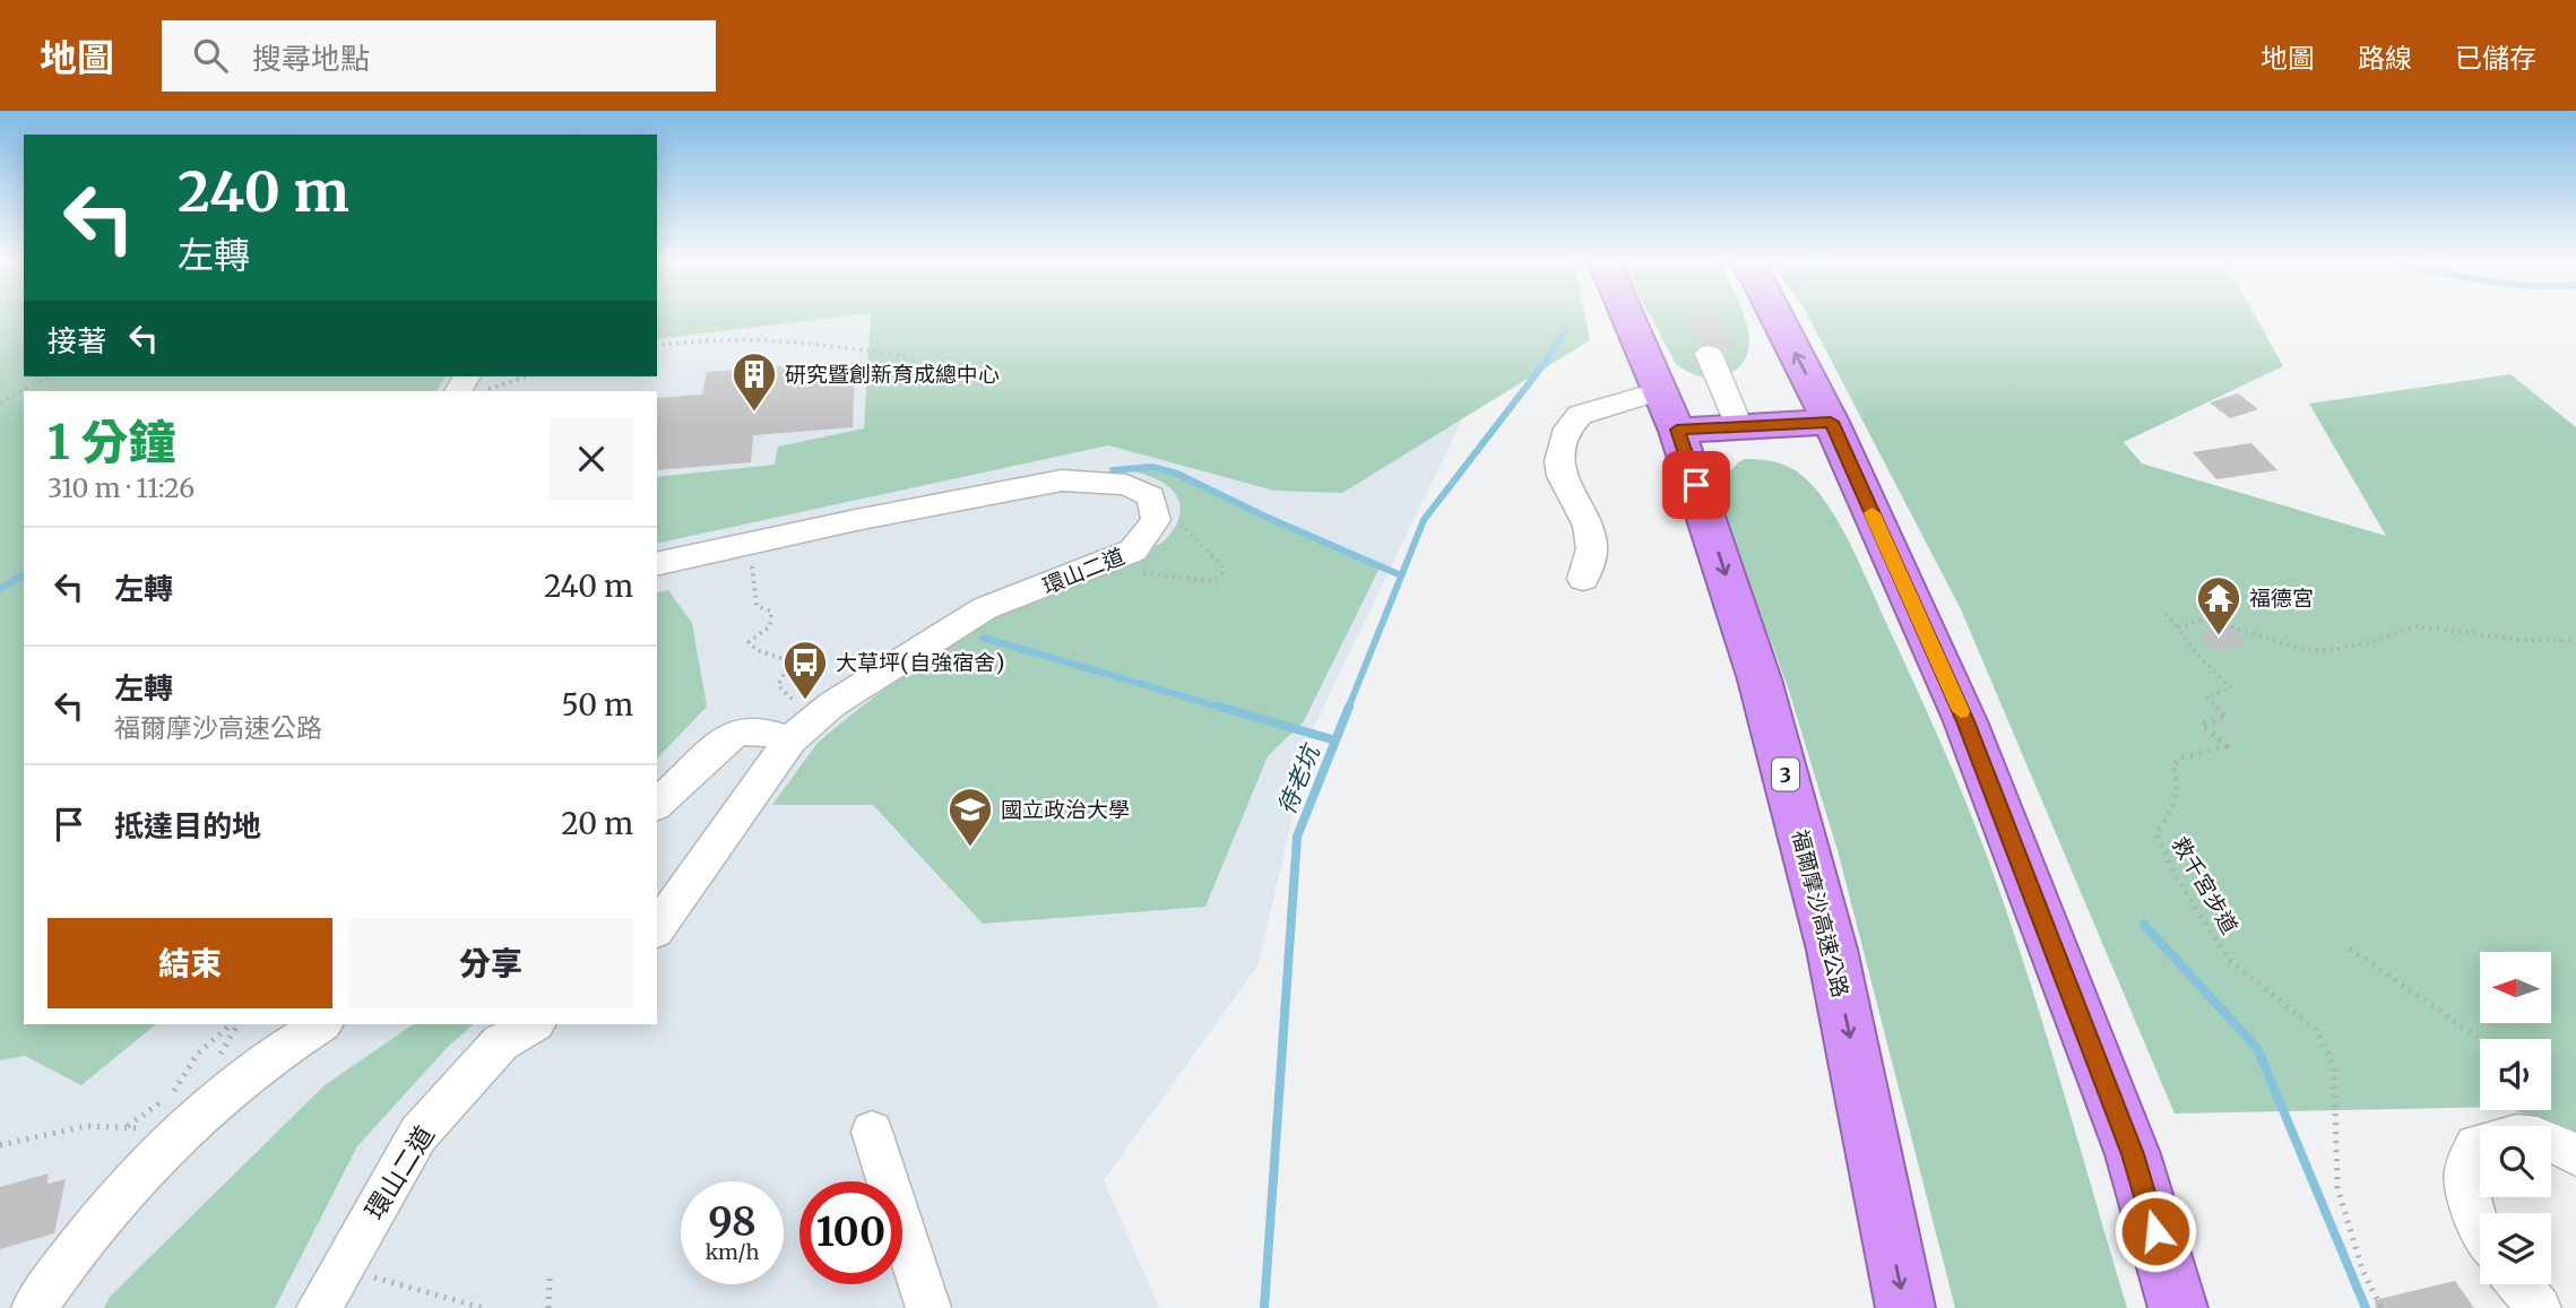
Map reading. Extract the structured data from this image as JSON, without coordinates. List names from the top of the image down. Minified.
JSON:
{"streets":{"highway":["3","福爾摩沙高速公路"],"street":["環山二道"],"path":["救千宮步道"]},"water":["待老坑"],"places":{"building":["研究暨創新育成總中心"],"temple":["福德宮"],"bus stop":["大草坪(自強宿舍)"],"school or university":["國立政治大學"]},"north":"left","page":{"header":"地圖","search":"搜尋地點","nav":["地圖","路線","已儲存"],"turn":["240 m","左轉"],"then":"接著","heading":["1 分鐘","310 m · 11:26"],"list":[{"name":"左轉","value":"240 m"},{"name":"左轉","note":"福爾摩沙高速公路","value":"50 m"},{"name":"抵達目的地","value":"20 m"}],"buttons":["結束","分享"],"speed":"98 km/h","limit":"100"}}
